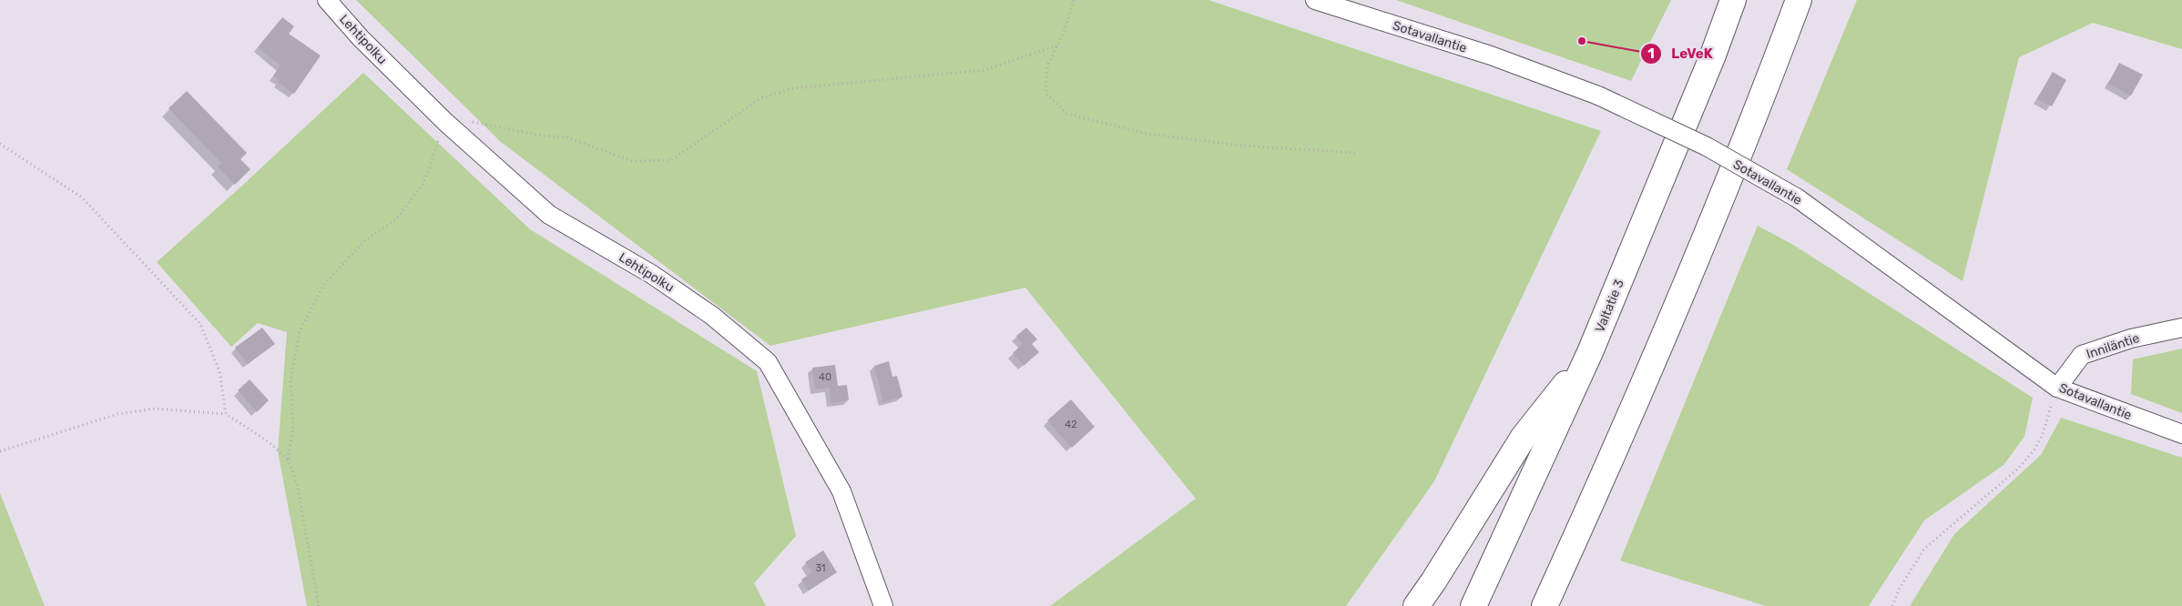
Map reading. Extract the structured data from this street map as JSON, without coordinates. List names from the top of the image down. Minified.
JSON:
{"streets":{"highway":["Valtatie 3"],"street":["Sotavallantie","Lehtipolku","Inniläntie"]},"crossings":[["Sotavallantie","Inniläntie"]],"places":["LeVeK"],"house_numbers":["40","42","31"]}
